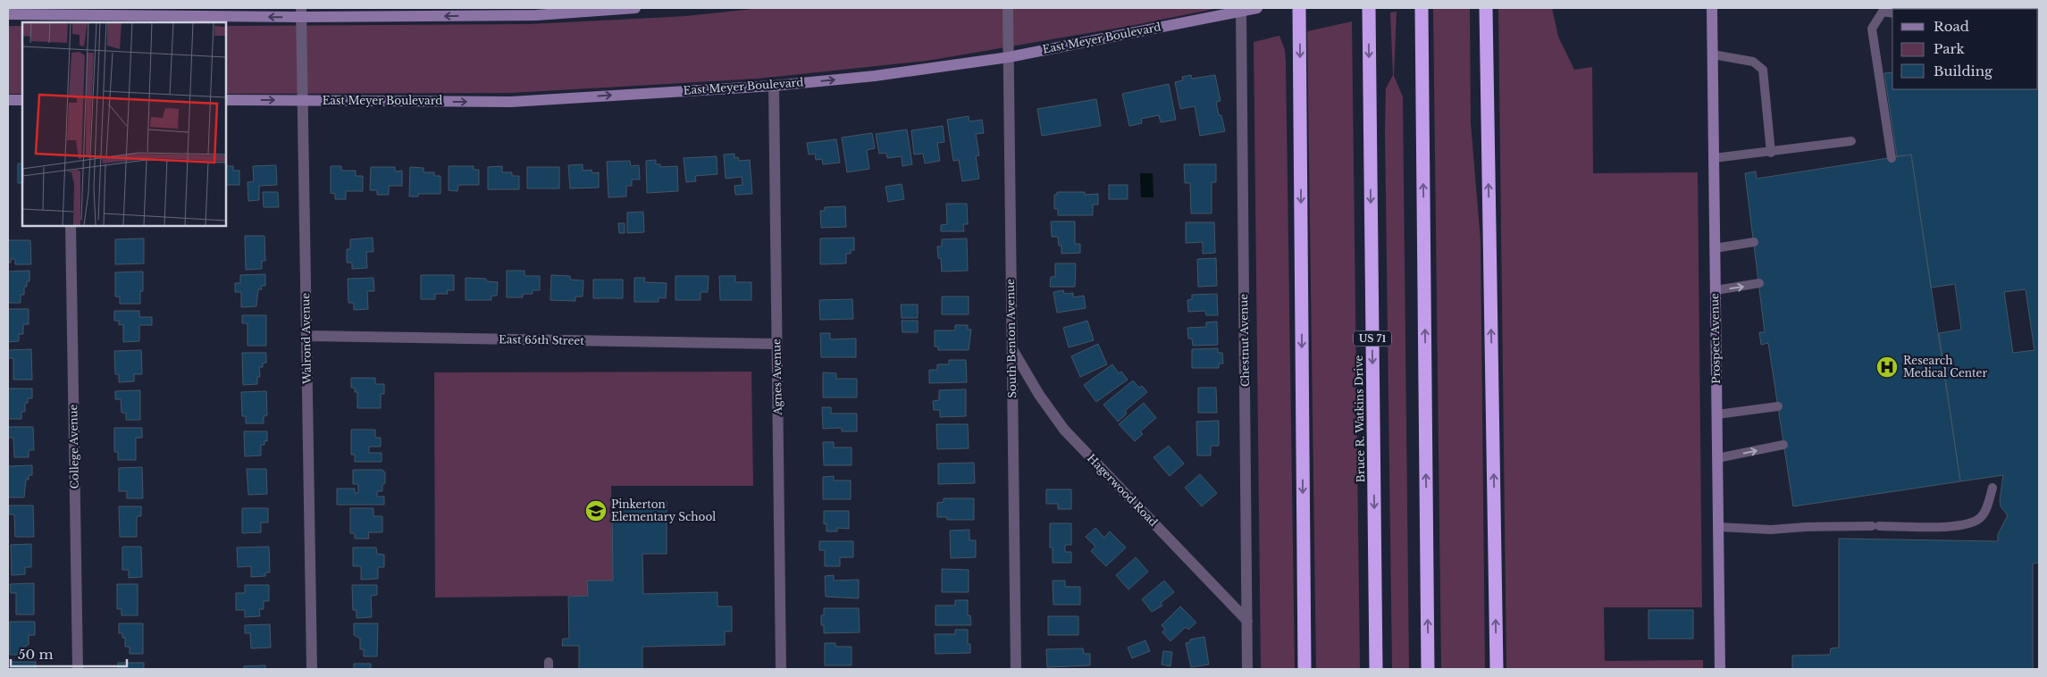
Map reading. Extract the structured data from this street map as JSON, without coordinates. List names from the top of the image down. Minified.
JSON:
{"streets":{"highway":["US 71","Bruce R. Watkins Drive"],"main road":["East Meyer Boulevard","Prospect Avenue"],"street":["Walrond Avenue","South Benton Avenue","East 65th Street","Chestnut Avenue","Agnes Avenue","College Avenue","Hagerwood Road"]},"crossings":[["East Meyer Boulevard","Walrond Avenue"],["East Meyer Boulevard","South Benton Avenue"],["East Meyer Boulevard","Chestnut Avenue"],["East Meyer Boulevard","Agnes Avenue"],["Walrond Avenue","East 65th Street"],["South Benton Avenue","Hagerwood Road"],["East 65th Street","Agnes Avenue"],["Chestnut Avenue","Hagerwood Road"]],"places":{"hospital":["Research Medical Center"],"school or university":["Pinkerton Elementary School"]},"legend":["Road","Park","Building"],"scale_bar":"50 m"}
